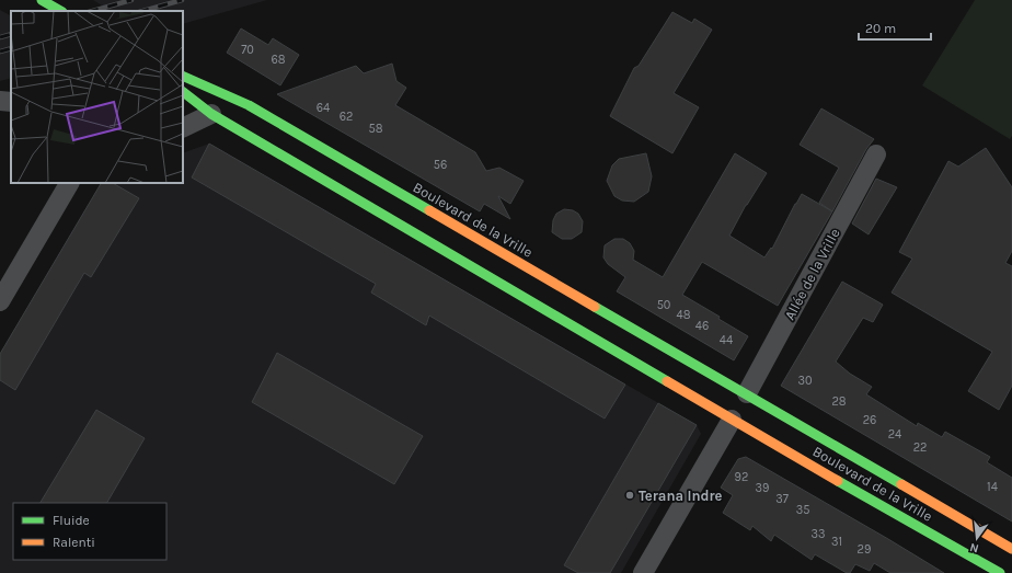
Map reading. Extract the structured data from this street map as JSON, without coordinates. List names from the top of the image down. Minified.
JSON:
{"streets":{"main road":["Boulevard de la Vrille"],"street":["Allée de la Vrille"]},"crossings":[["Boulevard de la Vrille","Allée de la Vrille"]],"places":["Terana Indre"],"house_numbers":["70","68","64","62","58","56","50","48","46","44","30","28","26","24","22","92","14","39","37","35","33","31","29"],"legend":["Fluide","Ralenti"],"scale_bar":"20 m","north":"bottom"}
